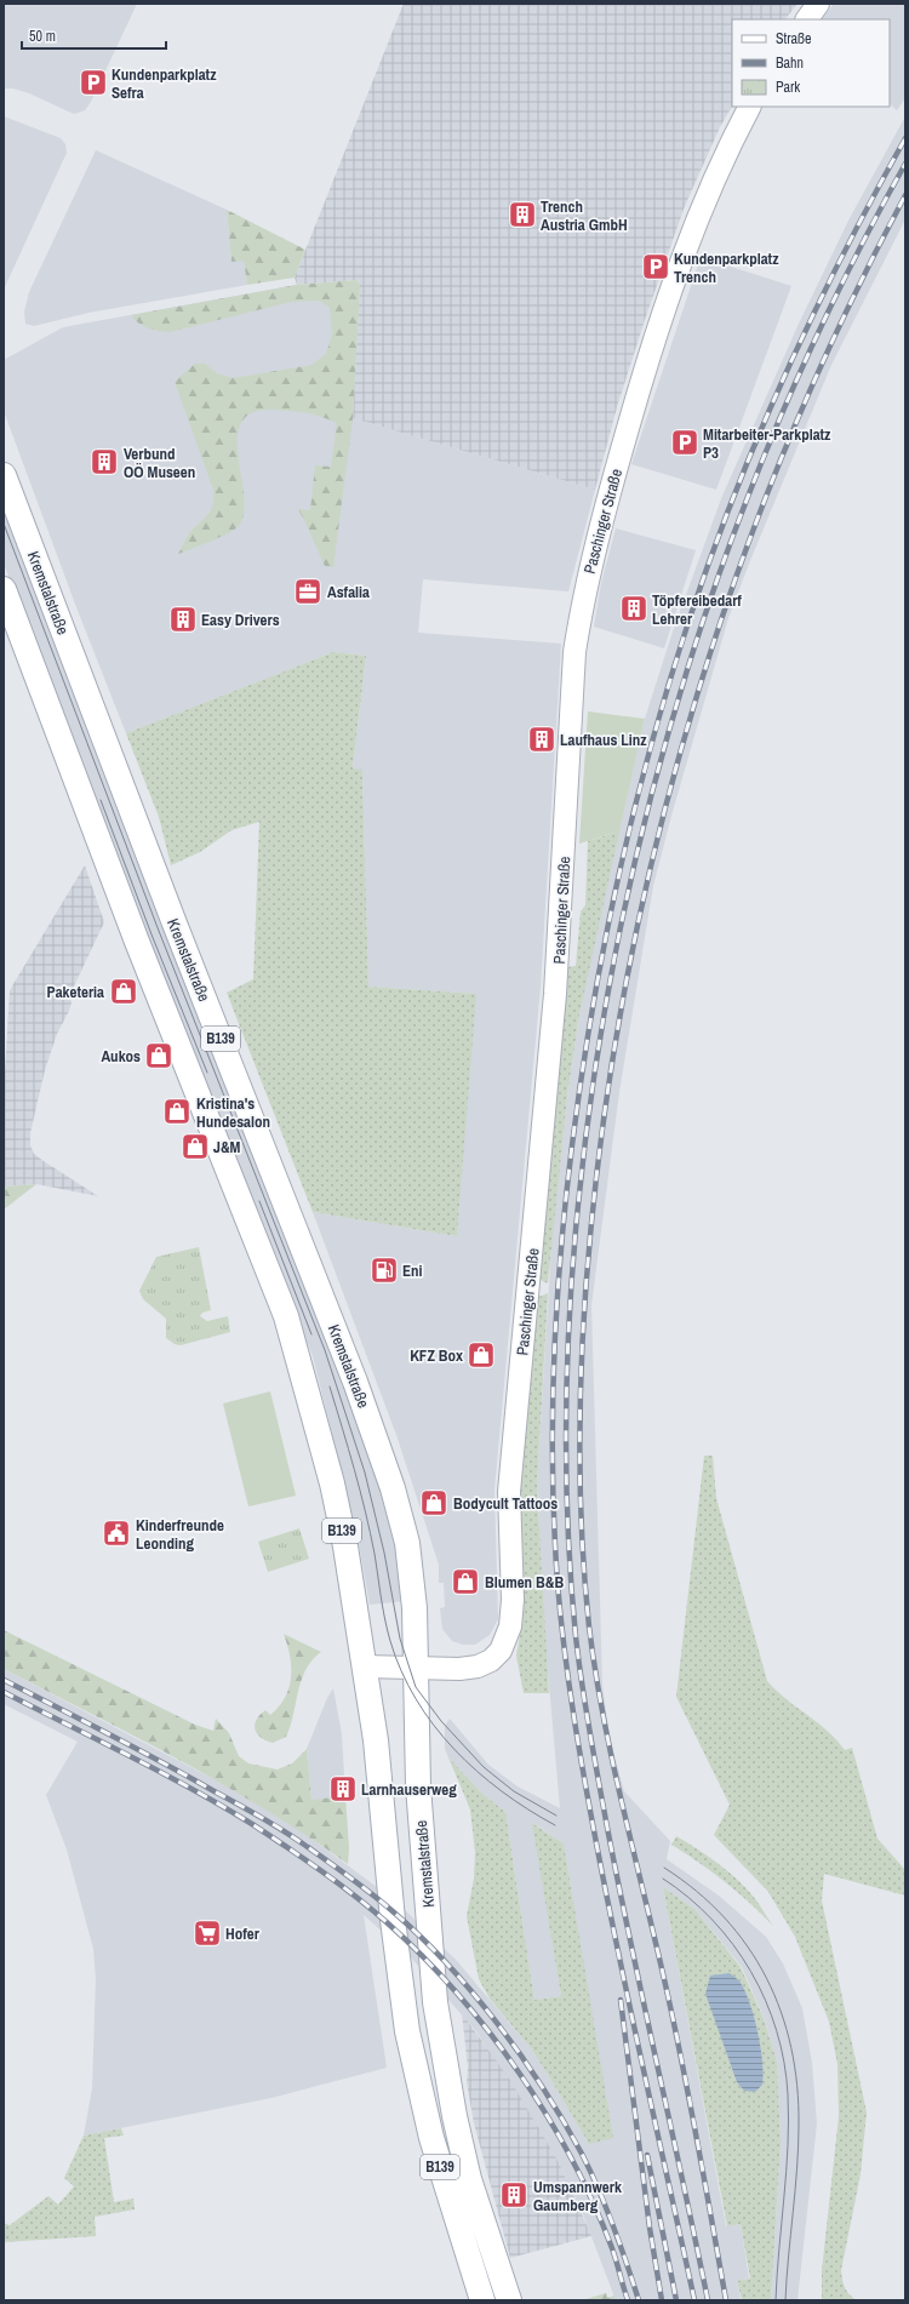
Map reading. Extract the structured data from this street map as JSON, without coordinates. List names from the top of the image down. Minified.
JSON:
{"streets":{"main road":["Kremstalstraße","B139"],"street":["Paschinger Straße"]},"crossings":[["Paschinger Straße","Kremstalstraße"]],"places":{"parking":["Kundenparkplatz Sefra","Kundenparkplatz Trench","Mitarbeiter-Parkplatz P3"],"building":["Trench Austria GmbH","Verbund OÖ Museen","Töpfereibedarf Lehrer","Easy Drivers","Laufhaus Linz","Larnhauserweg","Umspannwerk Gaumberg"],"office":["Asfalia"],"shop":["Paketeria","Aukos","Kristina's Hundesalon","J&M","KFZ Box","Bodycult Tattoos","Blumen B&B"],"fuel station":["Eni"],"public building":["Kinderfreunde Leonding"],"supermarket":["Hofer"]},"legend":["Straße","Bahn","Park"],"scale_bar":"50 m"}
